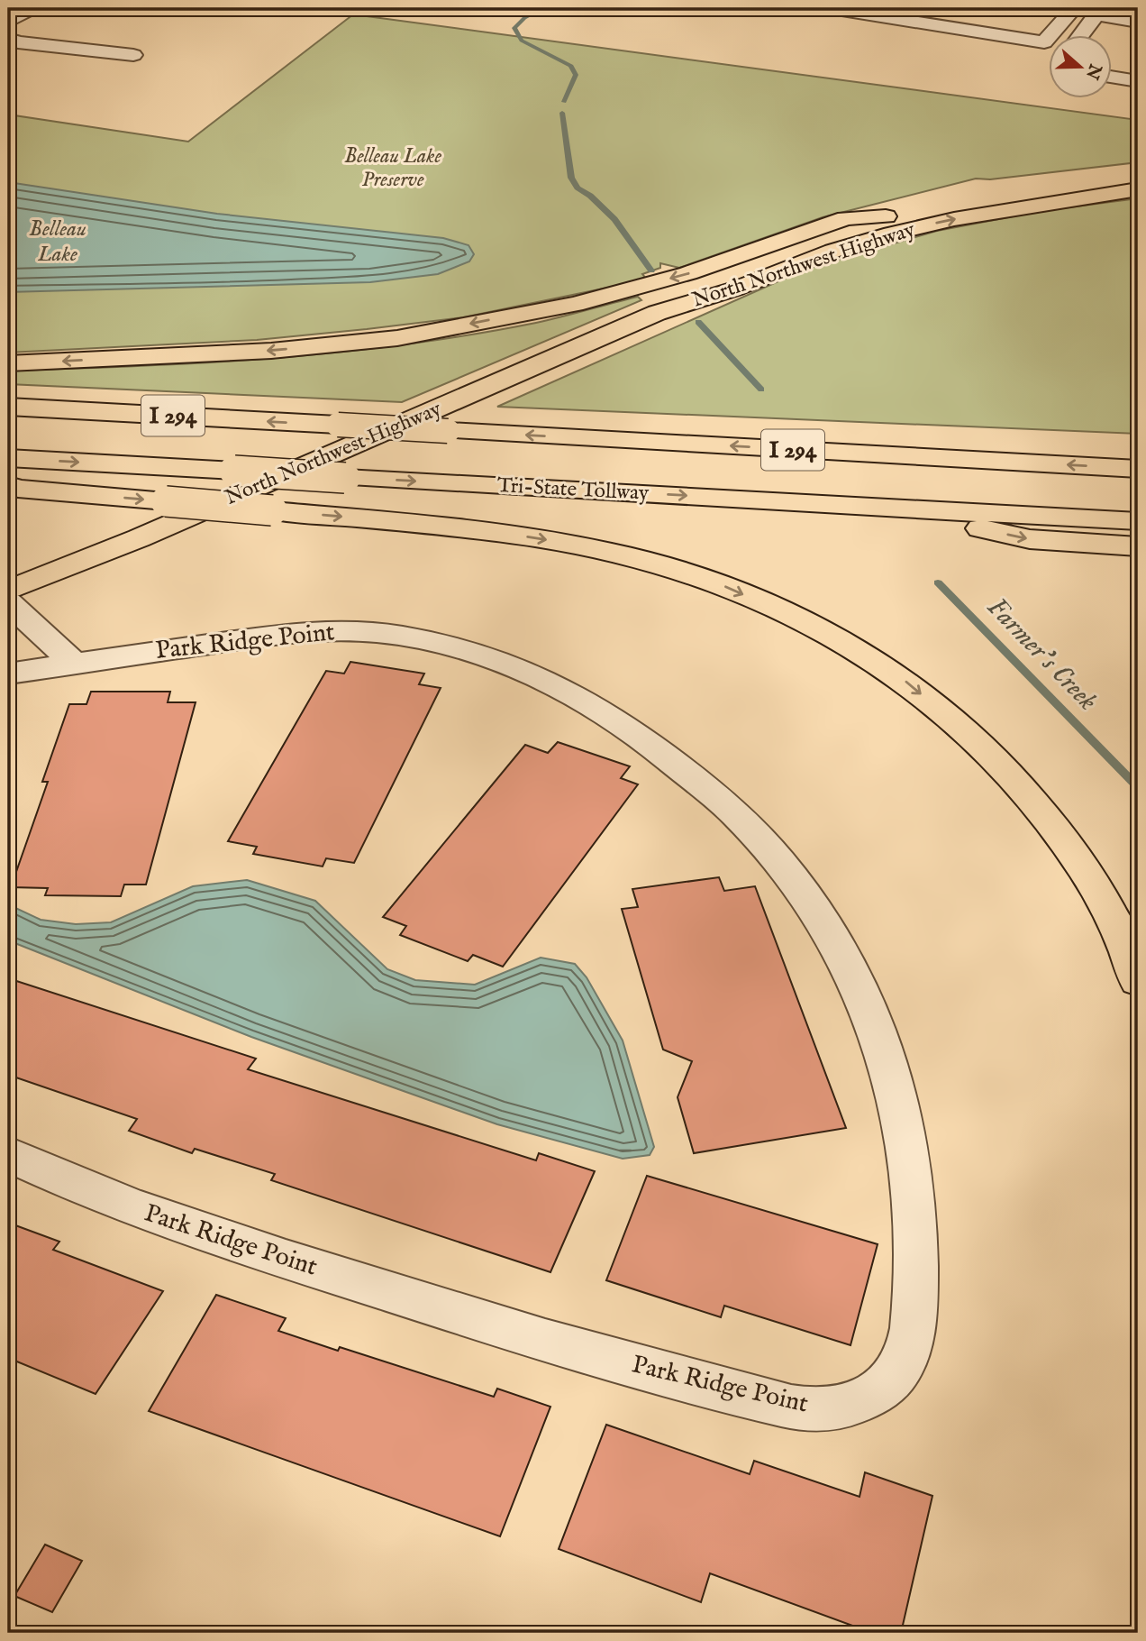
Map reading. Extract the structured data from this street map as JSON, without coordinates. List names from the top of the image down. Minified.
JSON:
{"streets":{"main road":["North Northwest Highway","I 294","Tri-State Tollway"],"street":["Park Ridge Point"]},"water":["Belleau Lake","Farmer's Creek"],"parks":["Belleau Lake Preserve"],"north":"right"}
